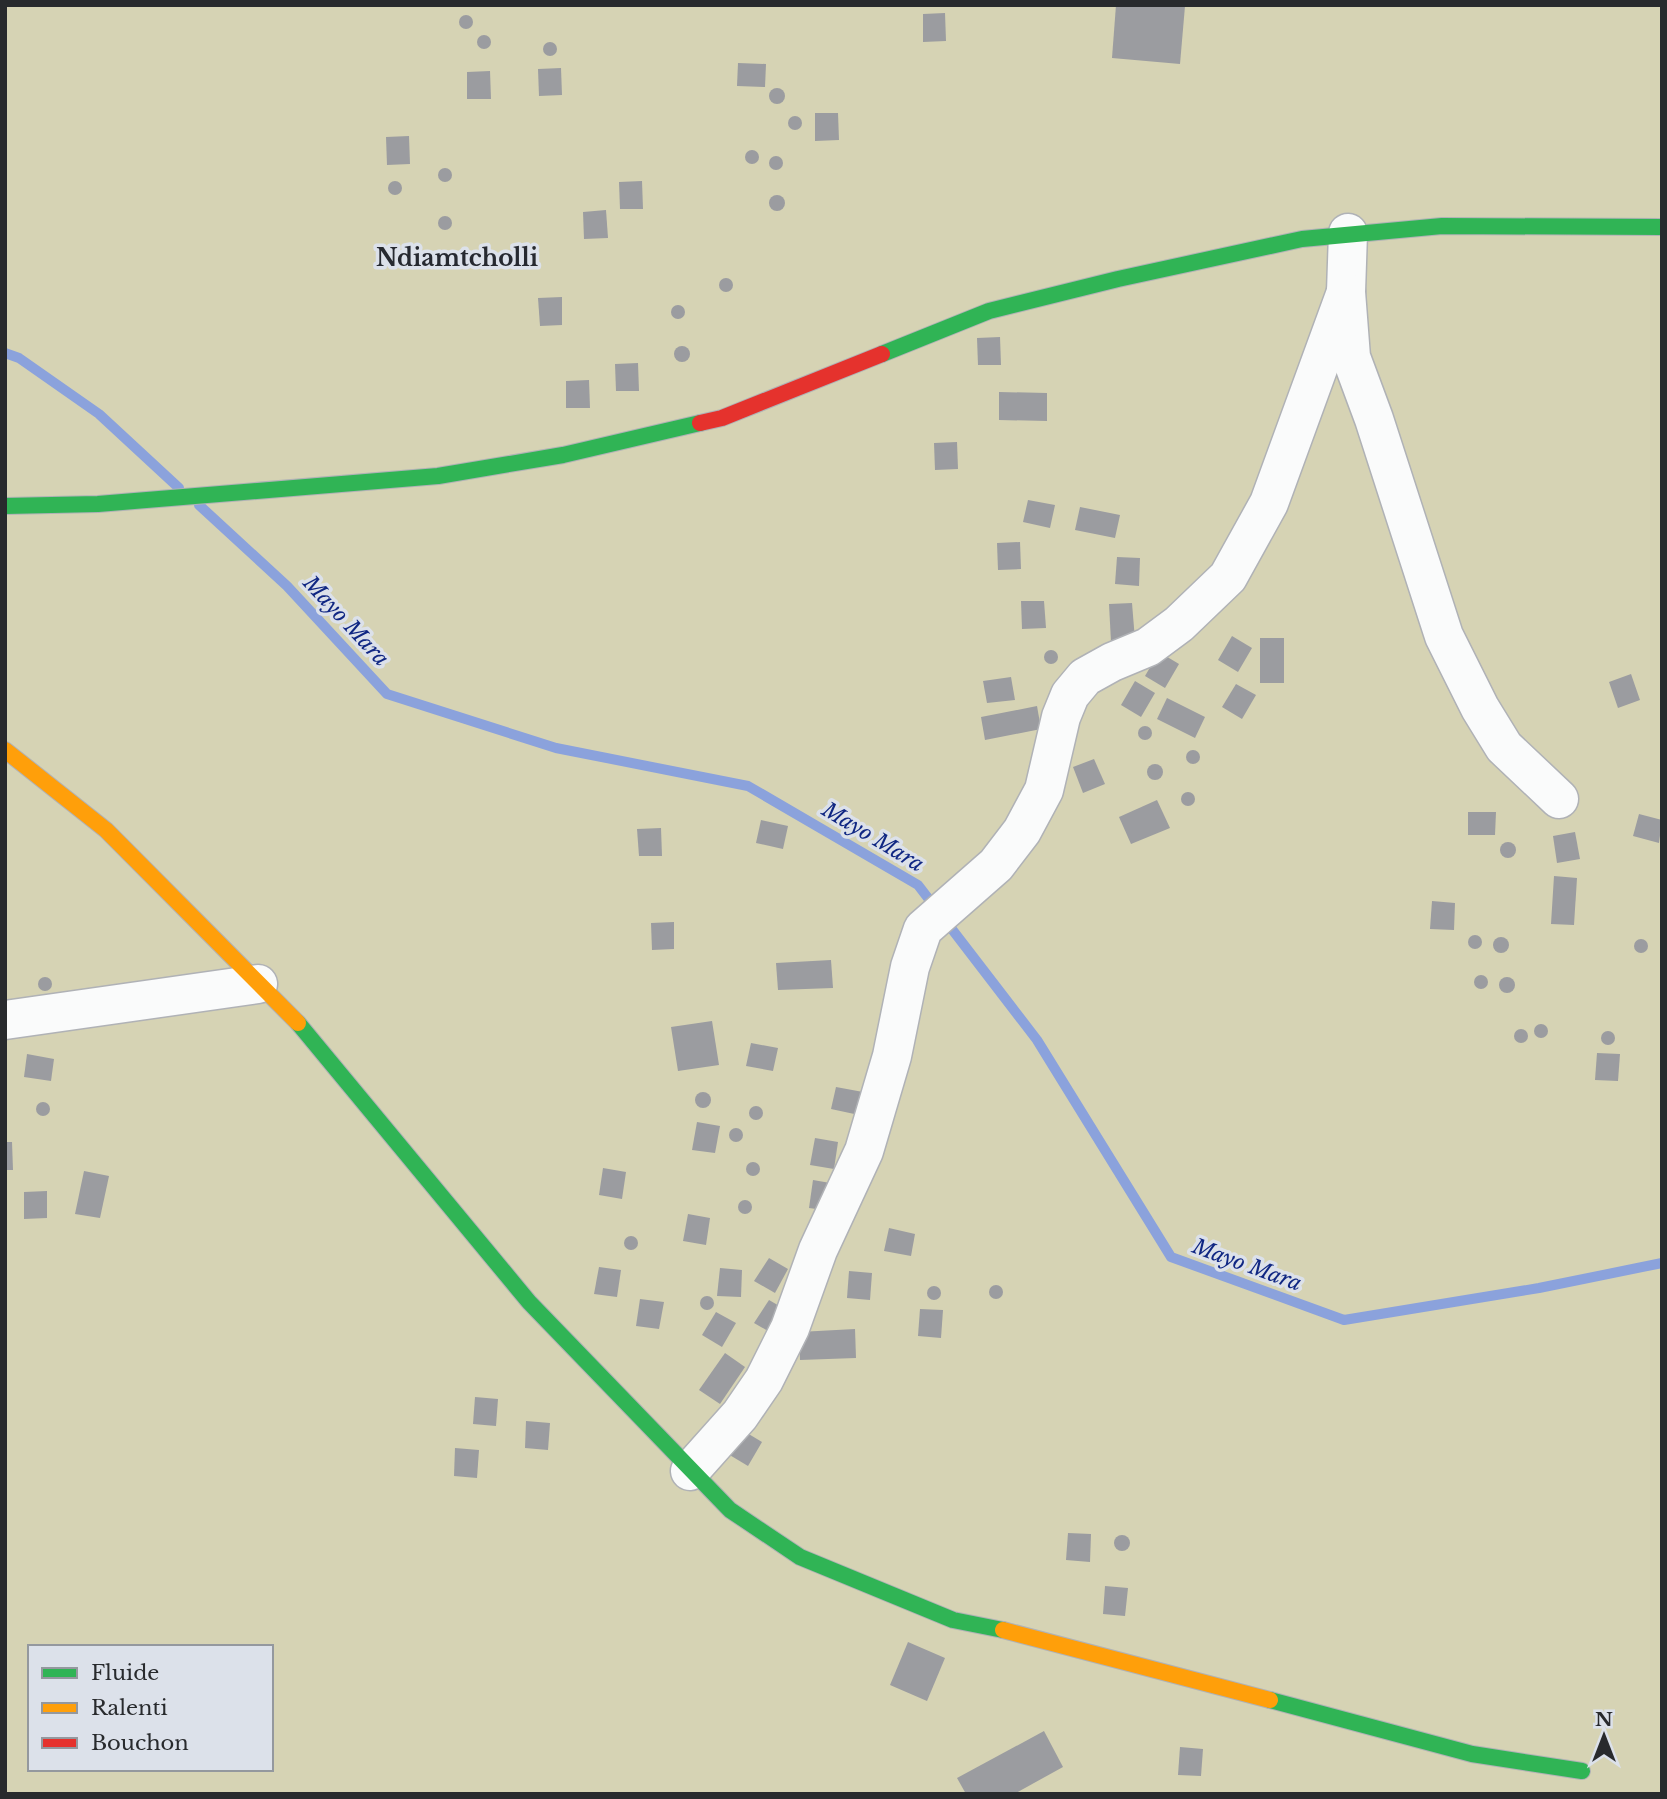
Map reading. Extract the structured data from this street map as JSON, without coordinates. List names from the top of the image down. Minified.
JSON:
{"districts":["Ndiamtcholli"],"water":["Mayo Mara"],"legend":["Fluide","Ralenti","Bouchon"],"north":"top"}
